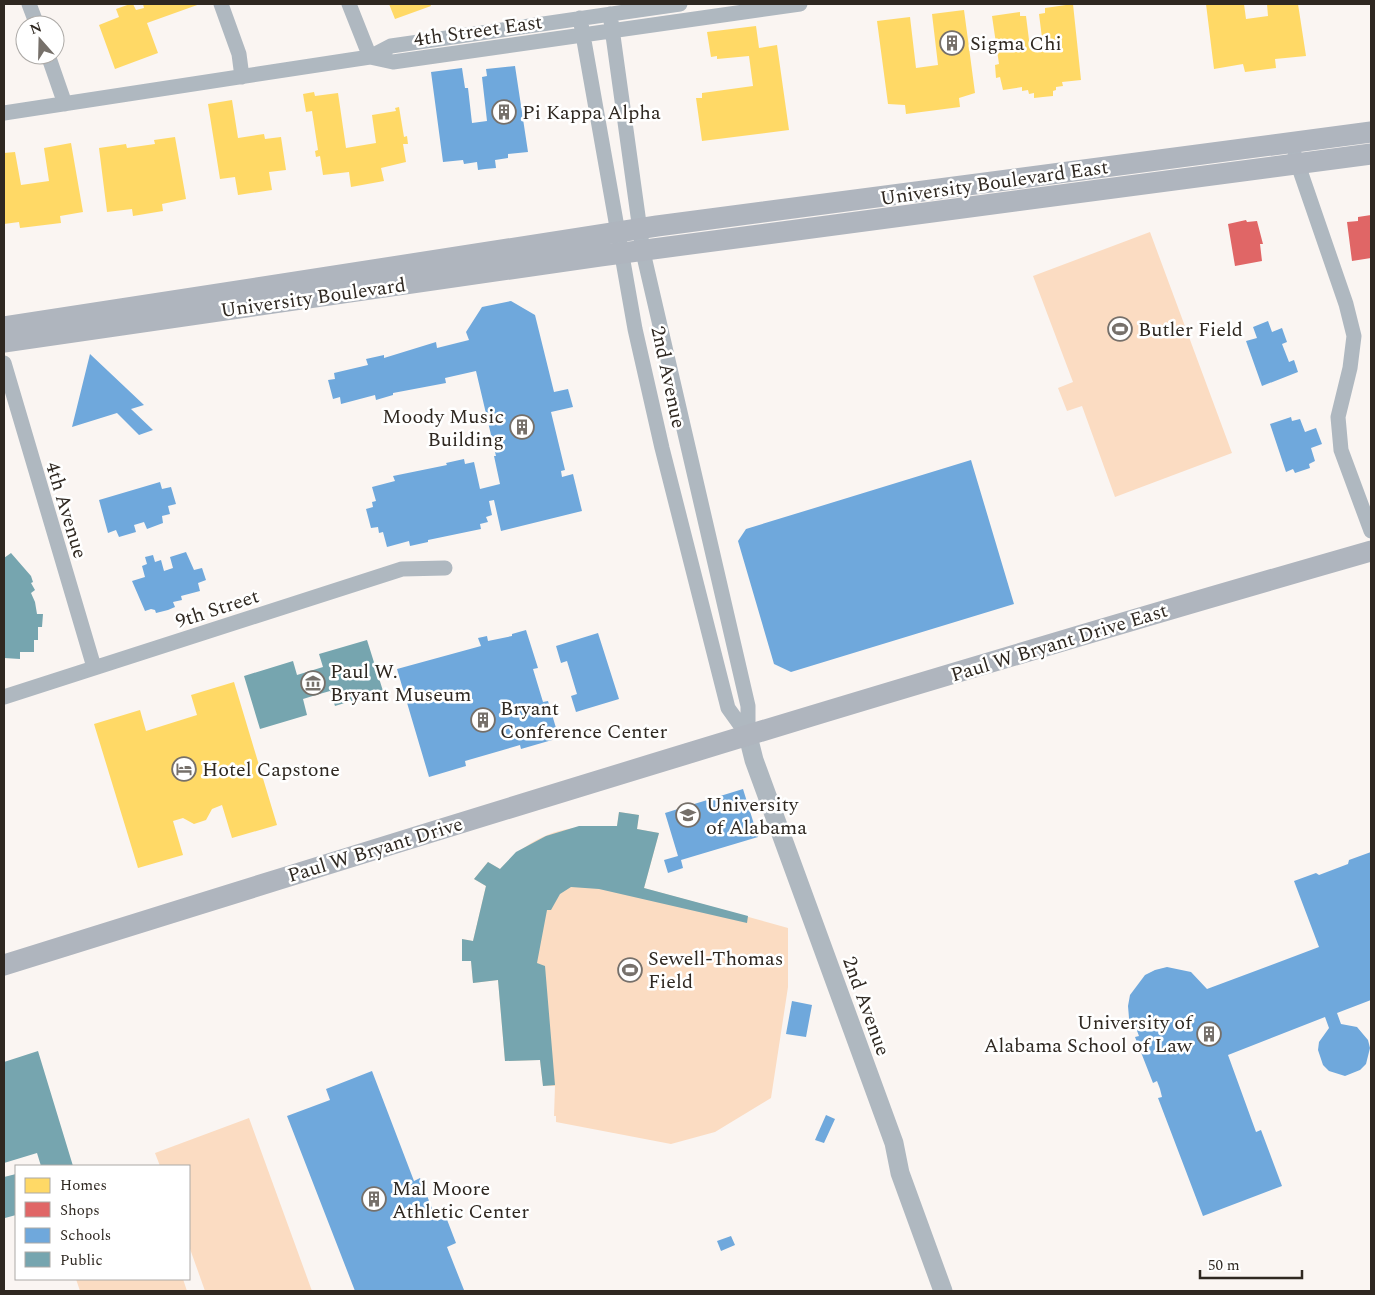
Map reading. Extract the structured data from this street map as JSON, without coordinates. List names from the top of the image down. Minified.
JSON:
{"streets":{"main road":["University Boulevard East","University Boulevard","Paul W Bryant Drive East","Paul W Bryant Drive"],"street":["4th Street East","2nd Avenue","4th Avenue","9th Street"]},"crossings":[["4th Street East","2nd Avenue"],["University Boulevard East","University Boulevard"],["University Boulevard East","2nd Avenue"],["University Boulevard","2nd Avenue"],["2nd Avenue","Paul W Bryant Drive East"],["2nd Avenue","Paul W Bryant Drive"],["4th Avenue","9th Street"],["Paul W Bryant Drive East","Paul W Bryant Drive"]],"places":{"building":["Sigma Chi","Pi Kappa Alpha","Moody Music Building","Bryant Conference Center","University of Alabama School of Law","Mal Moore Athletic Center"],"sports":["Butler Field","Sewell-Thomas Field"],"museum":["Paul W. Bryant Museum"],"hotel":["Hotel Capstone"],"school or university":["University of Alabama"]},"legend":["Homes","Shops","Schools","Public"],"scale_bar":"50 m","north":"top"}
